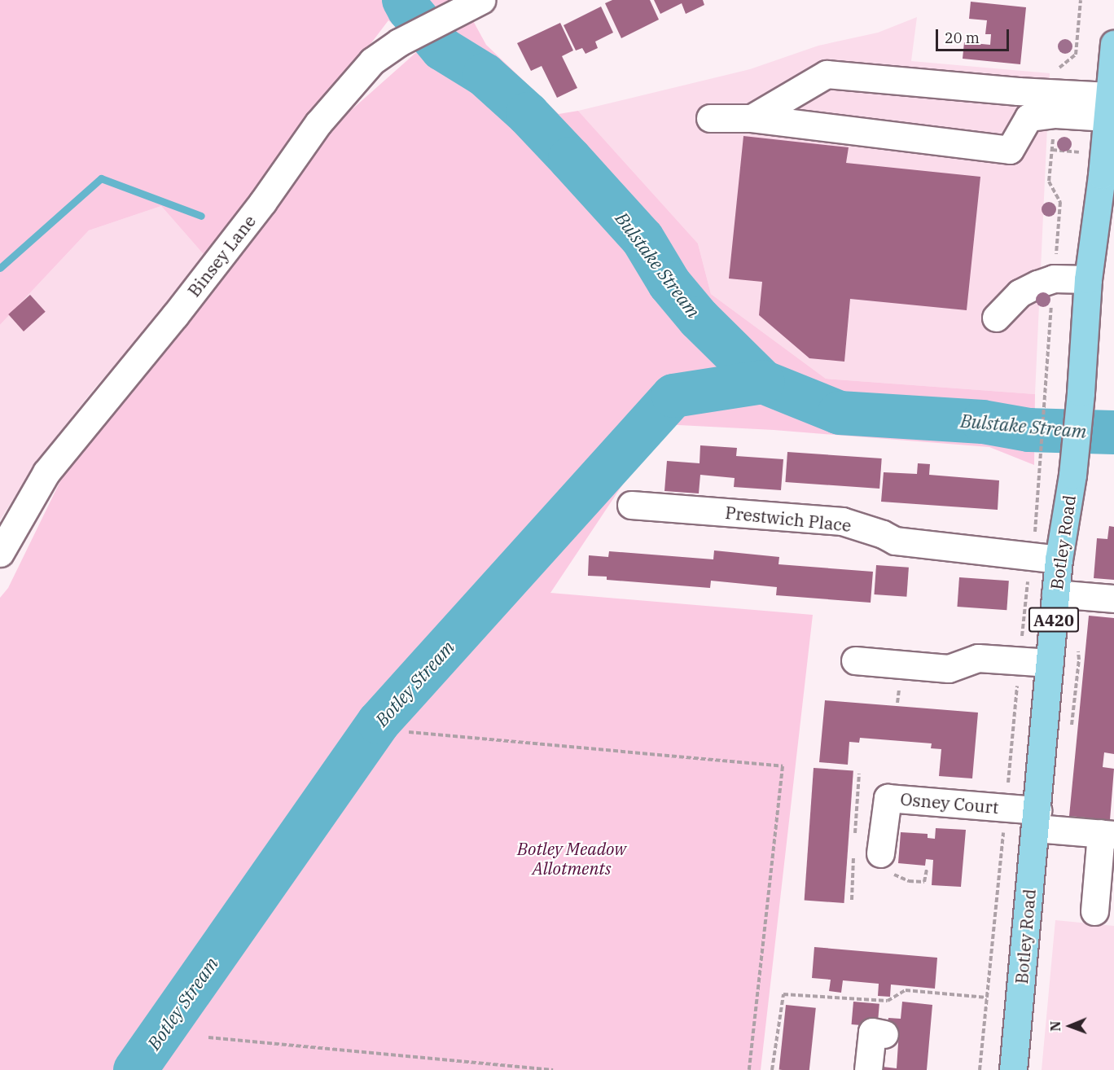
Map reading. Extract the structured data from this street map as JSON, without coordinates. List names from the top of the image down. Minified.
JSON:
{"streets":{"main road":["Botley Road","A420"],"street":["Binsey Lane","Prestwich Place","Osney Court"]},"crossings":[["Prestwich Place","Botley Road"],["Botley Road","Osney Court"]],"water":["Bulstake Stream","Botley Stream"],"parks":["Botley Meadow Allotments"],"scale_bar":"20 m","north":"left"}
